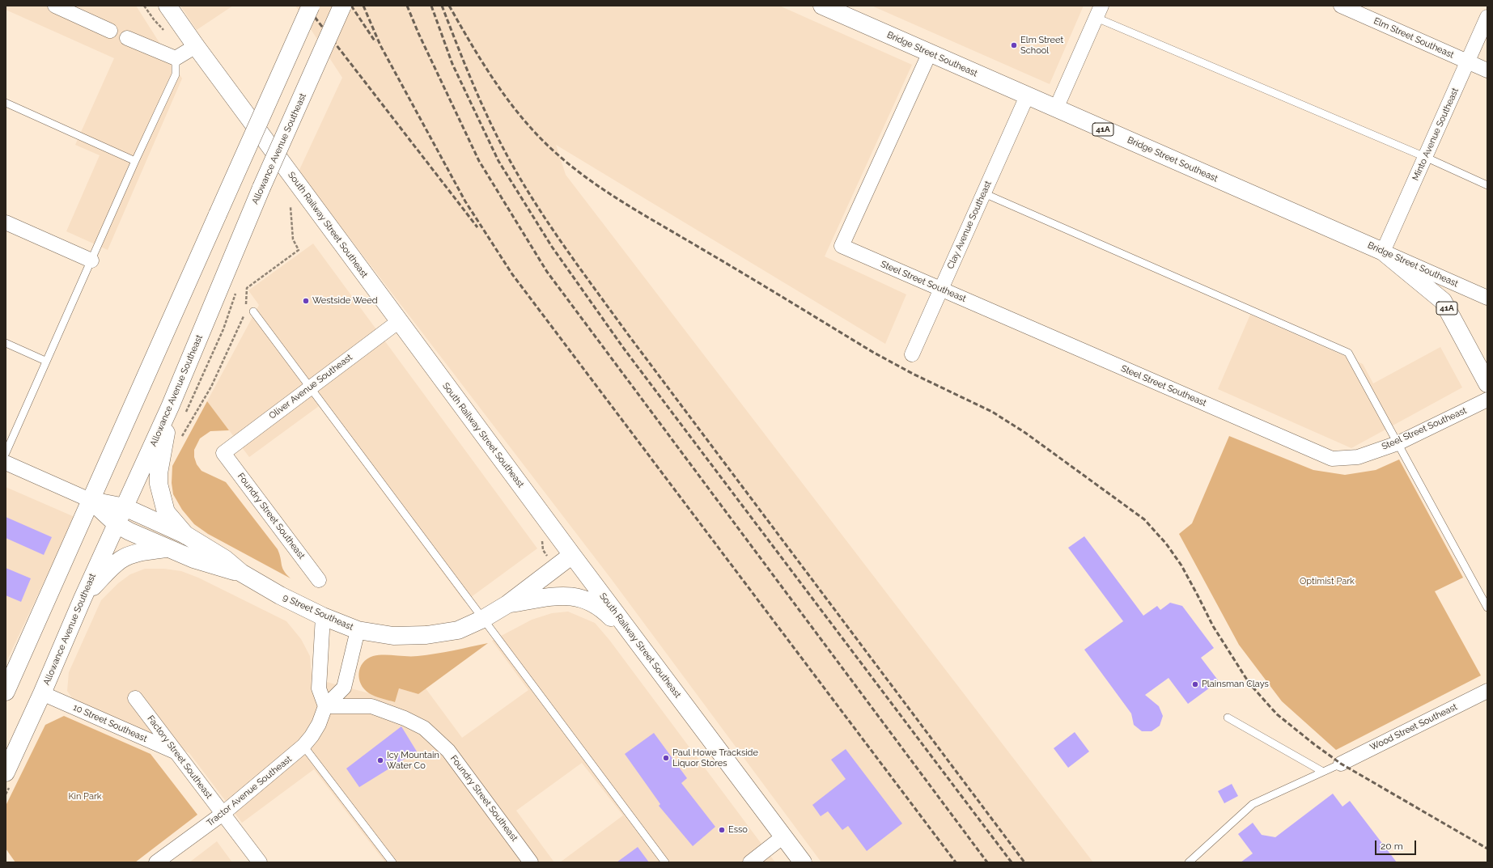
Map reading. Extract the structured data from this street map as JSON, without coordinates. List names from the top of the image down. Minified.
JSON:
{"streets":{"main road":["Bridge Street Southeast","41A","Allowance Avenue Southeast","South Railway Street Southeast","9 Street Southeast"],"street":["Elm Street Southeast","Minto Avenue Southeast","Clay Avenue Southeast","Steel Street Southeast","Oliver Avenue Southeast","Foundry Street Southeast","10 Street Southeast","Wood Street Southeast","Factory Street Southeast","Tractor Avenue Southeast"]},"crossings":[["Elm Street Southeast","Minto Avenue Southeast"],["Bridge Street Southeast","41A"],["Bridge Street Southeast","Minto Avenue Southeast"],["Bridge Street Southeast","Clay Avenue Southeast"],["Bridge Street Southeast","Steel Street Southeast"],["41A","Minto Avenue Southeast"],["Allowance Avenue Southeast","9 Street Southeast"],["Allowance Avenue Southeast","10 Street Southeast"],["South Railway Street Southeast","Oliver Avenue Southeast"],["South Railway Street Southeast","9 Street Southeast"],["Clay Avenue Southeast","Steel Street Southeast"],["Oliver Avenue Southeast","Foundry Street Southeast"],["Foundry Street Southeast","Tractor Avenue Southeast"],["9 Street Southeast","Tractor Avenue Southeast"],["10 Street Southeast","Factory Street Southeast"],["Factory Street Southeast","Tractor Avenue Southeast"]],"parks":["Optimist Park","Kin Park"],"places":["Elm Street School","Westside Weed","Plainsman Clays","Paul Howe Trackside Liquor Stores","Icy Mountain Water Co","Esso"],"scale_bar":"20 m"}
